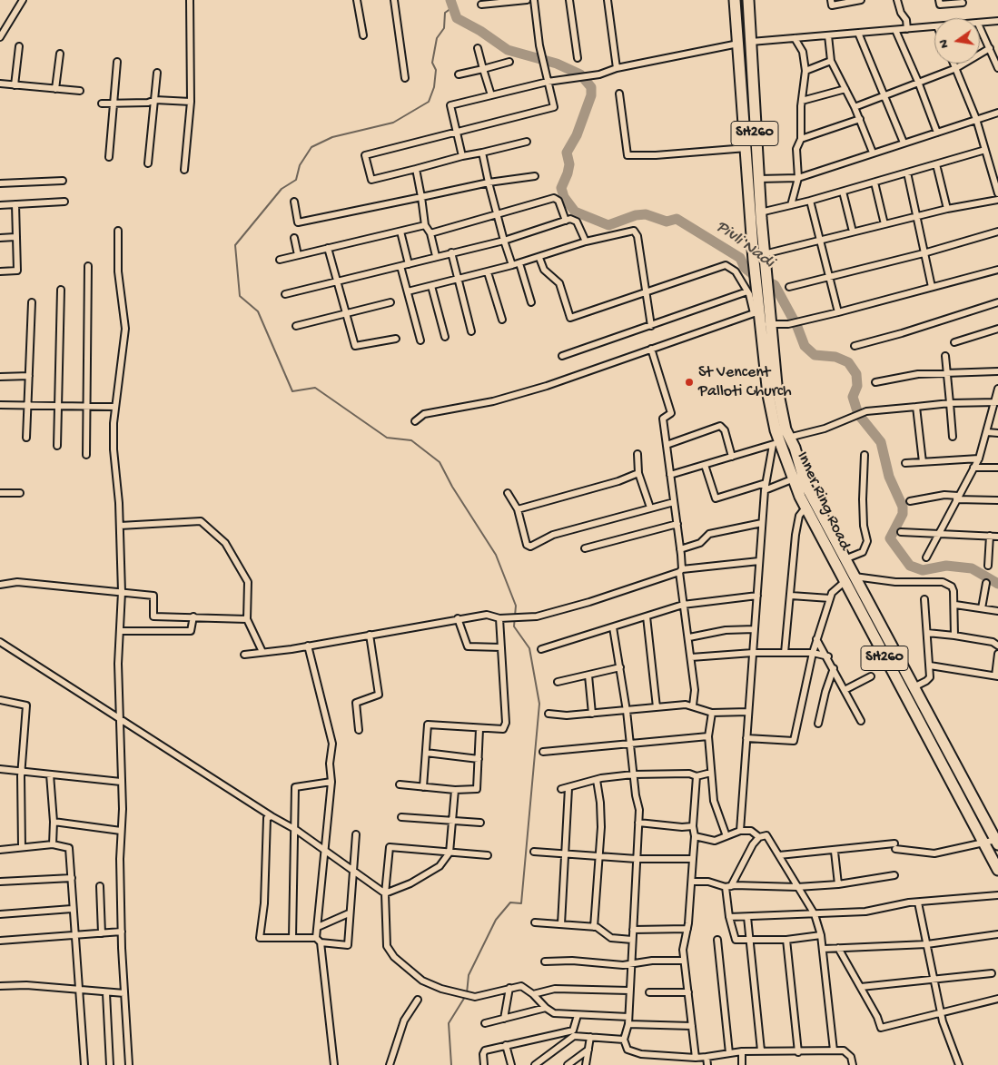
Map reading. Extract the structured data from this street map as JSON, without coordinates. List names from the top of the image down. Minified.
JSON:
{"streets":{"highway":["SH260","Inner Ring Road"]},"water":["Pivli Nadi"],"places":["St Vencent Palloti Church"],"north":"left"}
